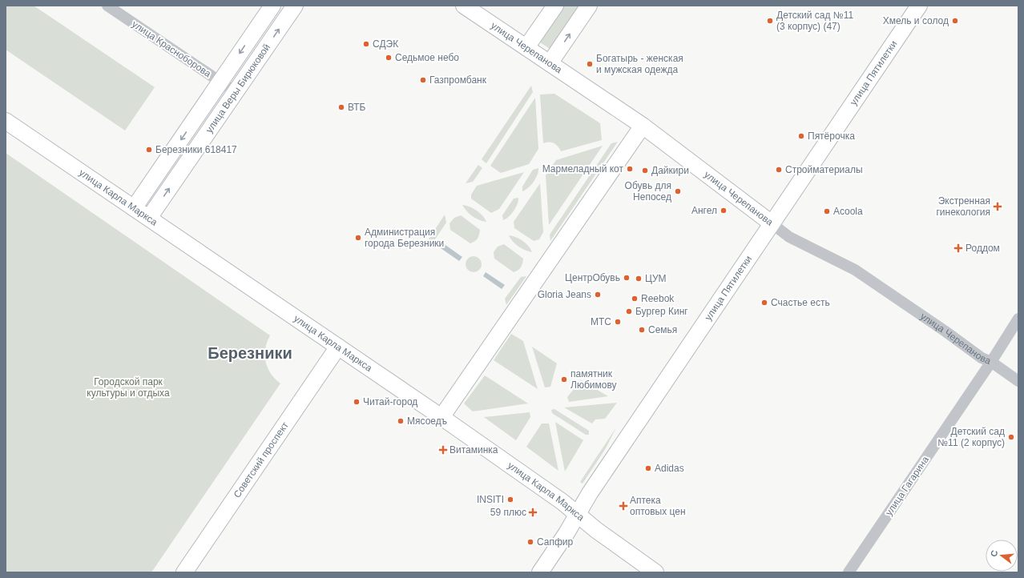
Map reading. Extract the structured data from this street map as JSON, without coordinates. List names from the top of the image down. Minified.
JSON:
{"streets":{"main road":["улица Черепанова","улица Пятилетки","улица Веры Бирюковой","улица Карла Маркса","Советский проспект"],"street":["улица Красноборова","улица Гагарина"]},"crossings":[["улица Черепанова","улица Пятилетки"],["улица Черепанова","улица Гагарина"],["улица Красноборова","улица Веры Бирюковой"],["улица Пятилетки","улица Карла Маркса"],["улица Веры Бирюковой","улица Карла Маркса"],["улица Карла Маркса","Советский проспект"]],"districts":["Березники"],"parks":["Городской парк культуры и отдыха"],"places":{"other":["Детский сад №11 (3 корпус) (47)","Хмель и солод","СДЭК","Седьмое небо","Богатырь - женская и мужская одежда","Газпромбанк","ВТБ","Пятёрочка","Березники 618417","Мармеладный кот","Стройматериалы","Дайкири","Обувь для Непосед","Ангел","Acoola","Администрация города Березники","ЦентрОбувь","ЦУМ","Gloria Jeans","Reebok","Счастье есть","Бургер Кинг","МТС","Семья","памятник Любимову","Читай-город","Мясоедъ","Детский сад №11 (2 корпус)","Adidas","INSITI","Сапфир"],"health":["Экстренная гинекология","Роддом","Витаминка","Аптека оптовых цен","59 плюс"]},"north":"left"}
